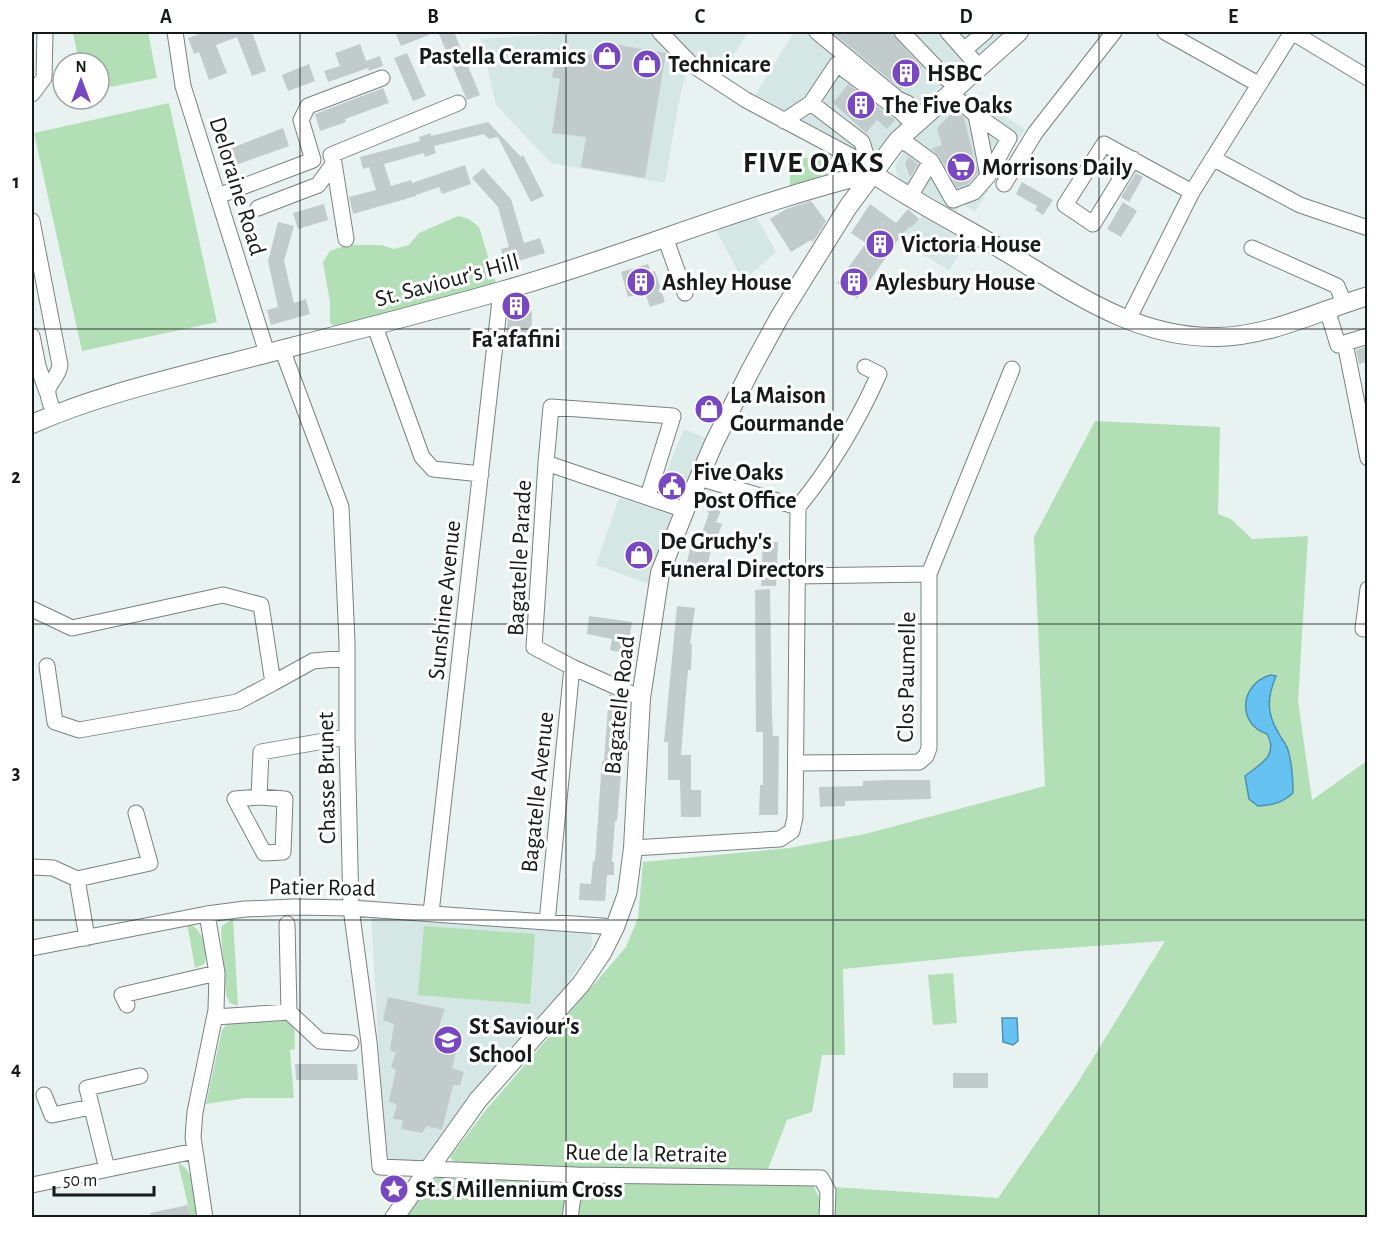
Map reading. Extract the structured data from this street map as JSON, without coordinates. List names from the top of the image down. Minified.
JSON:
{"streets":{"main road":["St. Saviour's Hill","Bagatelle Road"],"street":["Deloraine Road","Bagatelle Parade","Sunshine Avenue","Clos Paumelle","Chasse Brunet","Bagatelle Avenue","Patier Road","Rue de la Retraite"]},"crossings":[["Deloraine Road","St. Saviour's Hill"],["Deloraine Road","Chasse Brunet"],["St. Saviour's Hill","Sunshine Avenue"],["St. Saviour's Hill","Bagatelle Road"],["St. Saviour's Hill","Chasse Brunet"],["Bagatelle Parade","Bagatelle Road"],["Bagatelle Parade","Bagatelle Avenue"],["Sunshine Avenue","Patier Road"],["Bagatelle Road","Chasse Brunet"],["Bagatelle Road","Patier Road"],["Bagatelle Road","Rue de la Retraite"],["Chasse Brunet","Patier Road"],["Chasse Brunet","Rue de la Retraite"],["Bagatelle Avenue","Patier Road"]],"districts":["FIVE OAKS"],"places":{"shop":["Pastella Ceramics","Technicare","La Maison Gourmande","De Gruchy's Funeral Directors"],"building":["HSBC","The Five Oaks","Victoria House","Ashley House","Aylesbury House","Fa'afafini"],"supermarket":["Morrisons Daily"],"public building":["Five Oaks Post Office"],"school or university":["St Saviour's School"],"place":["St.S Millennium Cross"]},"scale_bar":"50 m","north":"top","grid":{"columns":["A","B","C","D","E"],"rows":["1","2","3","4"]}}
